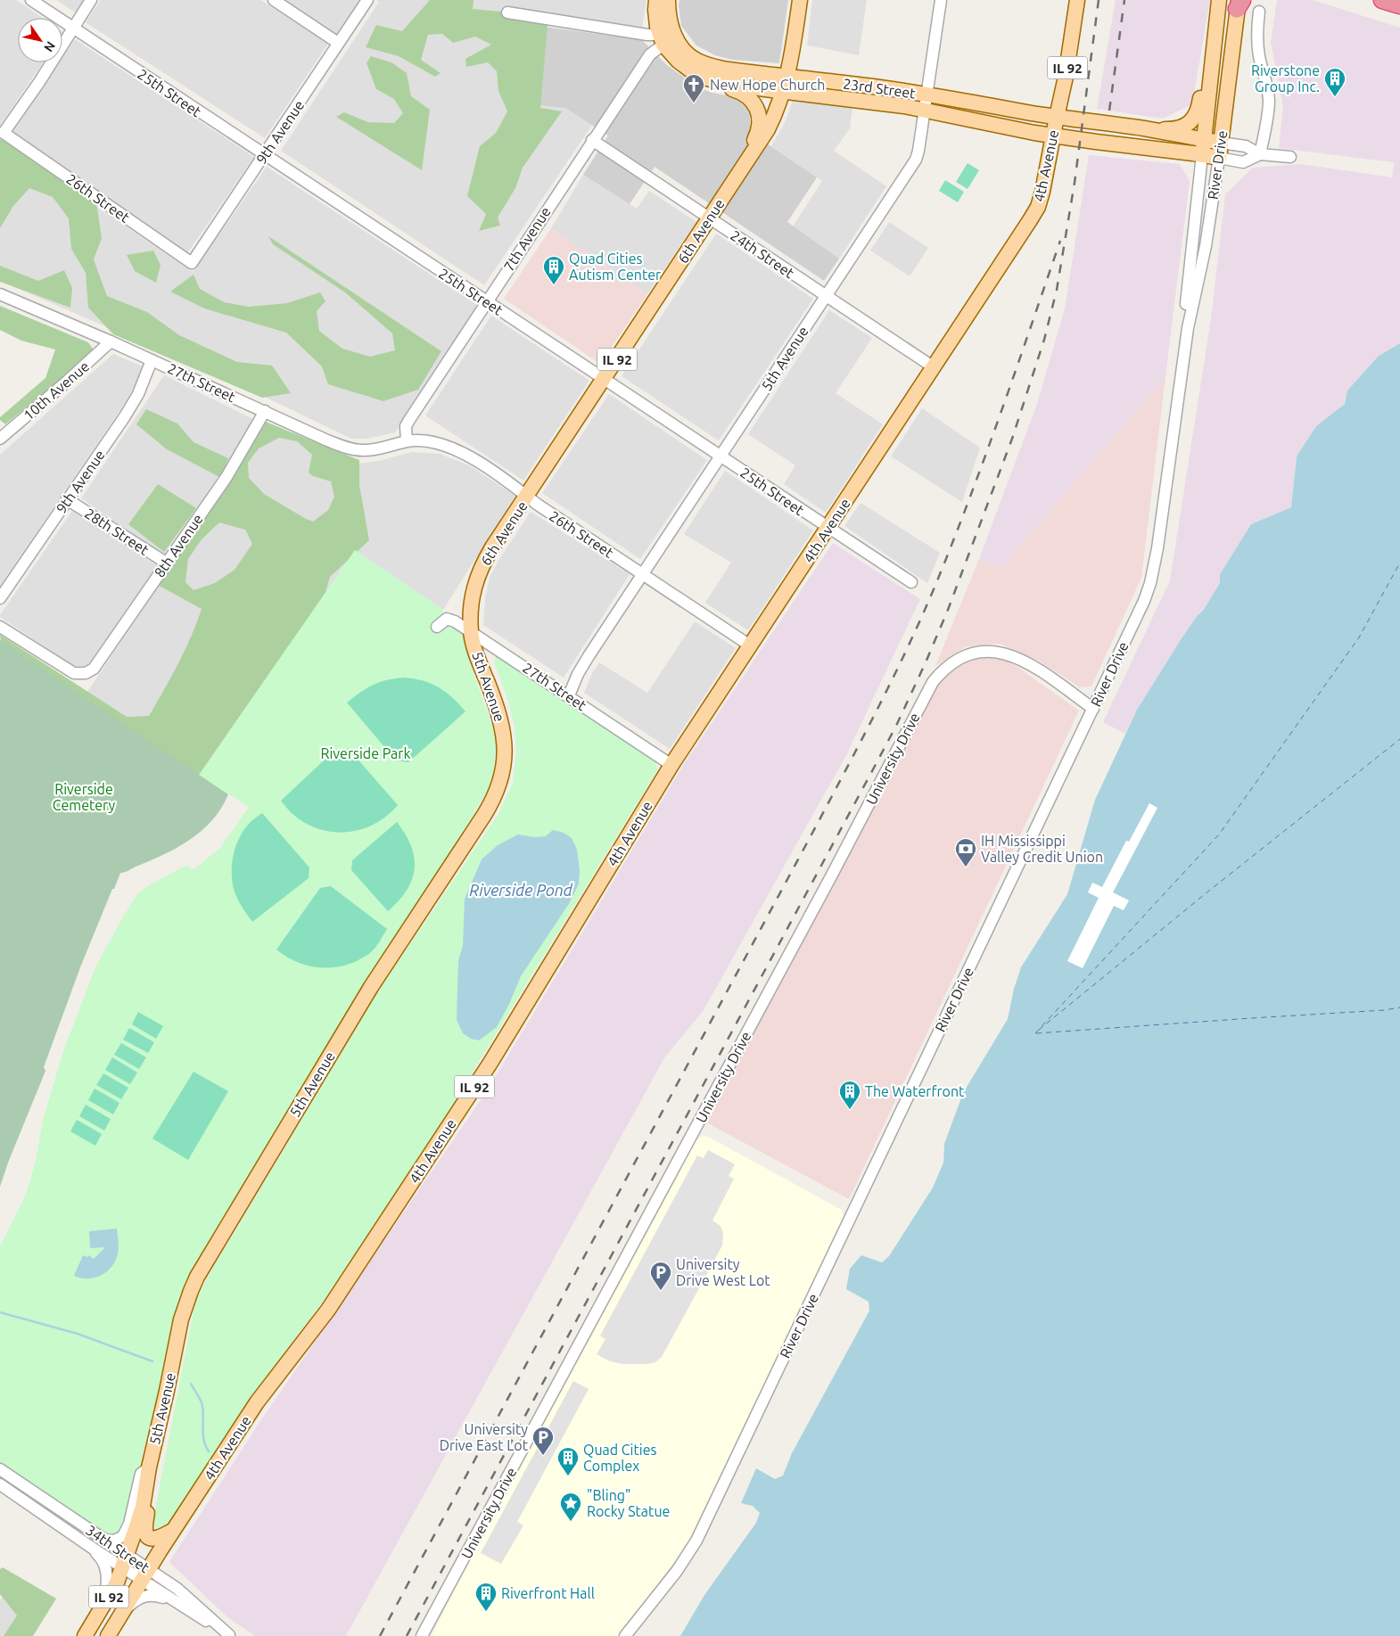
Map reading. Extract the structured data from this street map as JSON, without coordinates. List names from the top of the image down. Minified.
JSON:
{"streets":{"main road":["IL 92","23rd Street","River Drive","4th Avenue","6th Avenue","5th Avenue"],"street":["25th Street","9th Avenue","26th Street","7th Avenue","24th Street","27th Street","10th Avenue","28th Street","8th Avenue","University Drive","34th Street"]},"crossings":[["IL 92","5th Avenue"],["IL 92","34th Street"],["23rd Street","River Drive"],["23rd Street","4th Avenue"],["23rd Street","6th Avenue"],["23rd Street","7th Avenue"],["23rd Street","5th Avenue"],["25th Street","9th Avenue"],["25th Street","4th Avenue"],["25th Street","26th Street"],["25th Street","6th Avenue"],["25th Street","7th Avenue"],["25th Street","5th Avenue"],["9th Avenue","26th Street"],["9th Avenue","27th Street"],["9th Avenue","28th Street"],["River Drive","University Drive"],["4th Avenue","26th Street"],["4th Avenue","24th Street"],["4th Avenue","27th Street"],["4th Avenue","34th Street"],["26th Street","6th Avenue"],["26th Street","7th Avenue"],["26th Street","5th Avenue"],["26th Street","27th Street"],["6th Avenue","24th Street"],["6th Avenue","5th Avenue"],["6th Avenue","27th Street"],["7th Avenue","24th Street"],["7th Avenue","27th Street"],["24th Street","5th Avenue"],["5th Avenue","27th Street"],["5th Avenue","34th Street"],["27th Street","10th Avenue"],["27th Street","8th Avenue"],["28th Street","8th Avenue"]],"water":["Riverside Pond"],"parks":["Riverside Park","Riverside Cemetery"],"places":{"building":["Riverstone Group Inc.","Quad Cities Autism Center","The Waterfront","Quad Cities Complex","Riverfront Hall"],"church":["New Hope Church"],"bank":["IH Mississippi Valley Credit Union"],"parking":["University Drive West Lot","University Drive East Lot"],"place":["\"Bling\" Rocky Statue"]},"north":"bottom right"}
